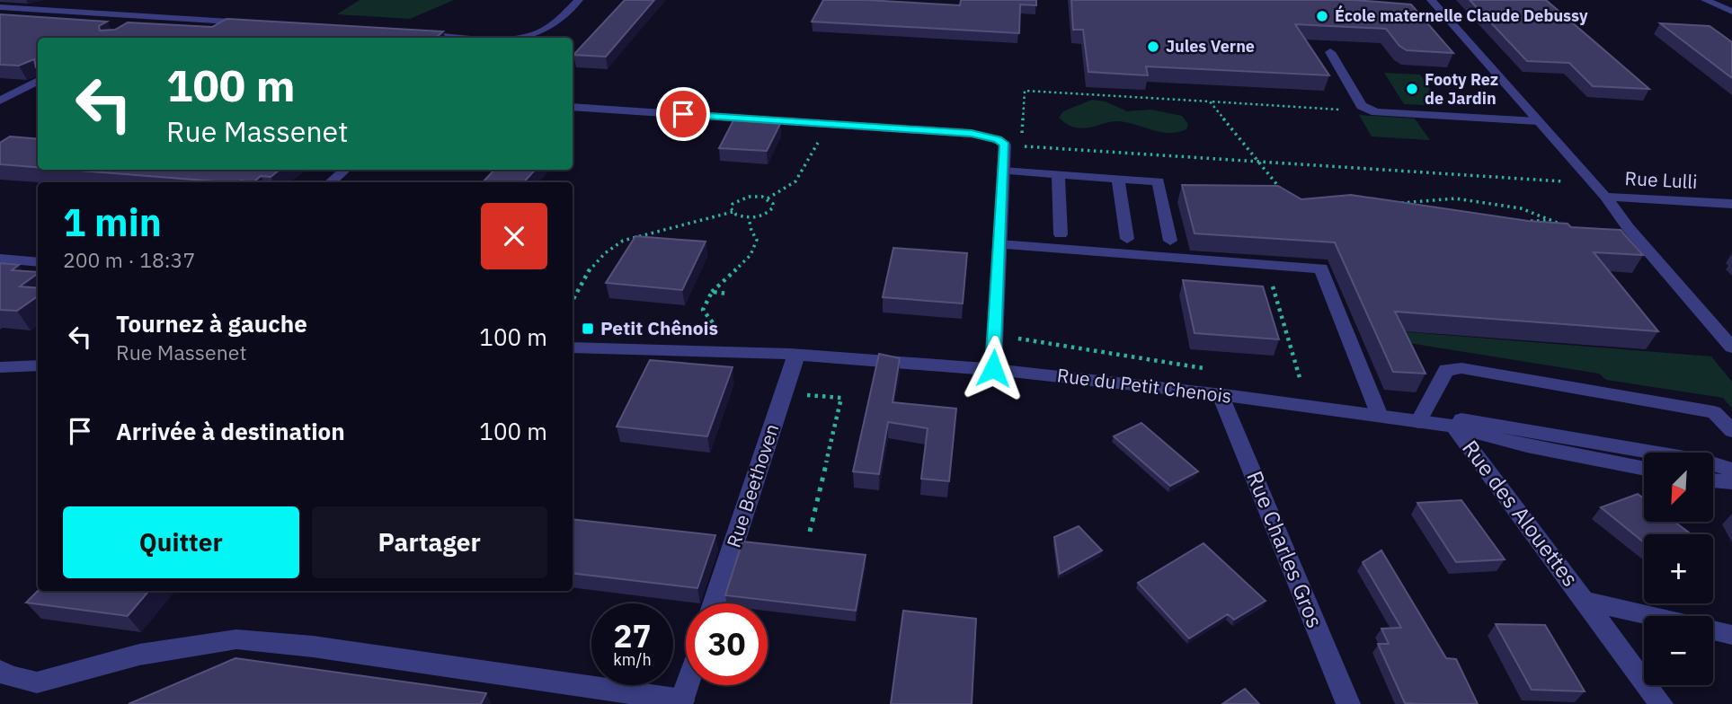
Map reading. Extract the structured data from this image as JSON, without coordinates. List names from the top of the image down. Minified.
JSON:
{"streets":{"street":["Rue Lulli","Rue du Petit Chenois","Rue Beethoven","Rue des Alouettes","Rue Charles Gros"]},"crossings":[["Rue du Petit Chenois","Rue Beethoven"],["Rue du Petit Chenois","Rue des Alouettes"],["Rue du Petit Chenois","Rue Charles Gros"]],"places":{"other":["École maternelle Claude Debussy","Jules Verne","Footy Rez de Jardin"],"transit":["Petit Chênois"]},"north":"bottom left","page":{"turn":["100 m","Rue Massenet"],"heading":["1 min","200 m · 18:37"],"list":[{"name":"Tournez à gauche","note":"Rue Massenet","value":"100 m"},{"name":"Arrivée à destination","value":"100 m"}],"map_buttons":["+","−"],"buttons":["Quitter","Partager"],"speed":"27 km/h","limit":"30"}}
